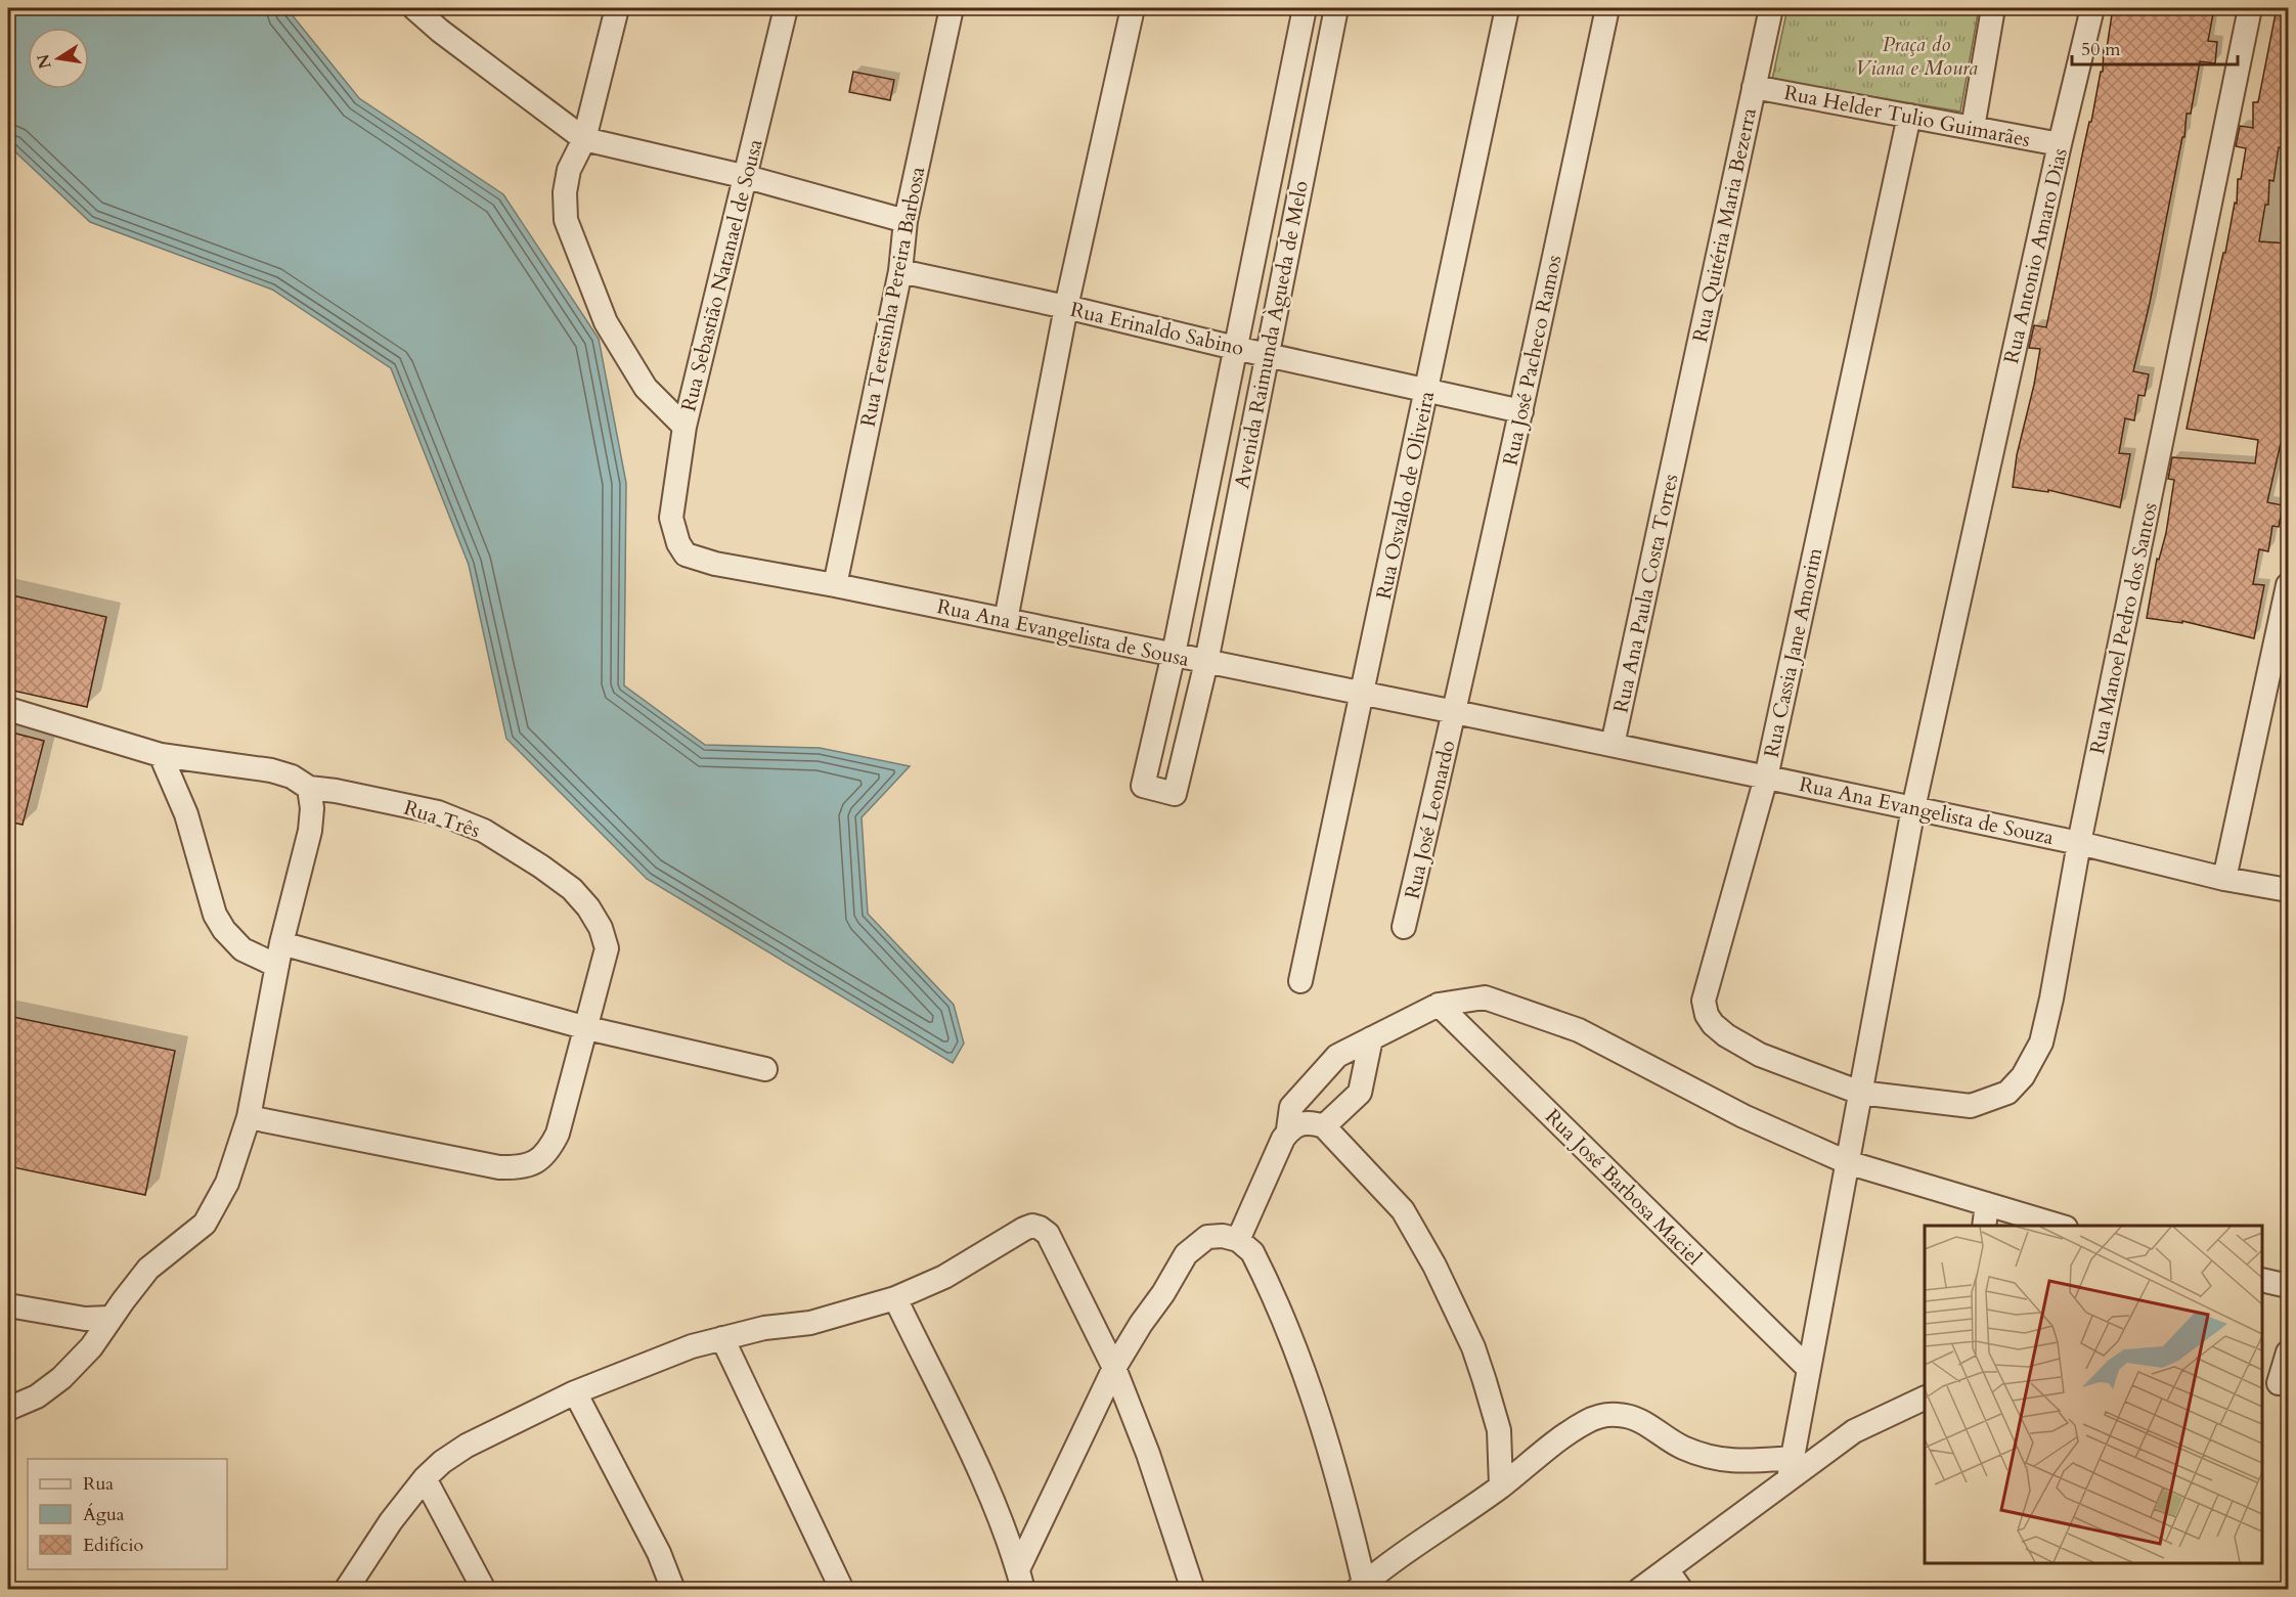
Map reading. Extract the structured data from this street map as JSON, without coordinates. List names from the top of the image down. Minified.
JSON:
{"streets":{"street":["Rua Helder Tulio Guimarães","Rua Quitéria Maria Bezerra","Rua Antonio Amaro Dias","Rua Sebastião Natanael de Sousa","Rua Teresinha Pereira Barbosa","Rua Erinaldo Sabino","Avenida Raimunda Àgueda de Melo","Rua José Pacheco Ramos","Rua Osvaldo de Oliveira","Rua Ana Paula Costa Torres","Rua Manoel Pedro dos Santos","Rua Ana Evangelista de Sousa","Rua Cassia Jane Amorim","Rua Ana Evangelista de Souza","Rua Três","Rua José Leonardo","Rua José Barbosa Maciel"]},"crossings":[["Rua Helder Tulio Guimarães","Rua Quitéria Maria Bezerra"],["Rua Helder Tulio Guimarães","Rua Antonio Amaro Dias"],["Rua Helder Tulio Guimarães","Rua Cassia Jane Amorim"],["Rua Quitéria Maria Bezerra","Rua Ana Paula Costa Torres"],["Rua Antonio Amaro Dias","Rua Manoel Pedro dos Santos"],["Rua Antonio Amaro Dias","Rua Cassia Jane Amorim"],["Rua Antonio Amaro Dias","Rua Ana Evangelista de Souza"],["Rua Antonio Amaro Dias","Rua José Barbosa Maciel"],["Rua Sebastião Natanael de Sousa","Rua Ana Evangelista de Sousa"],["Rua Teresinha Pereira Barbosa","Rua Erinaldo Sabino"],["Rua Teresinha Pereira Barbosa","Rua Ana Evangelista de Sousa"],["Rua Erinaldo Sabino","Avenida Raimunda Àgueda de Melo"],["Rua Erinaldo Sabino","Rua José Pacheco Ramos"],["Rua Erinaldo Sabino","Rua Osvaldo de Oliveira"],["Avenida Raimunda Àgueda de Melo","Rua Ana Evangelista de Sousa"],["Rua José Pacheco Ramos","Rua Ana Evangelista de Sousa"],["Rua José Pacheco Ramos","Rua Ana Evangelista de Souza"],["Rua José Pacheco Ramos","Rua José Leonardo"],["Rua Osvaldo de Oliveira","Rua Ana Evangelista de Sousa"],["Rua Ana Paula Costa Torres","Rua Ana Evangelista de Souza"],["Rua Manoel Pedro dos Santos","Rua Cassia Jane Amorim"],["Rua Manoel Pedro dos Santos","Rua Ana Evangelista de Souza"],["Rua Ana Evangelista de Sousa","Rua Ana Evangelista de Souza"],["Rua Ana Evangelista de Sousa","Rua José Leonardo"],["Rua Cassia Jane Amorim","Rua Ana Evangelista de Souza"],["Rua Ana Evangelista de Souza","Rua José Leonardo"]],"parks":["Praça do Viana e Moura"],"legend":["Rua","Água","Edifício"],"scale_bar":"50 m","north":"left"}
